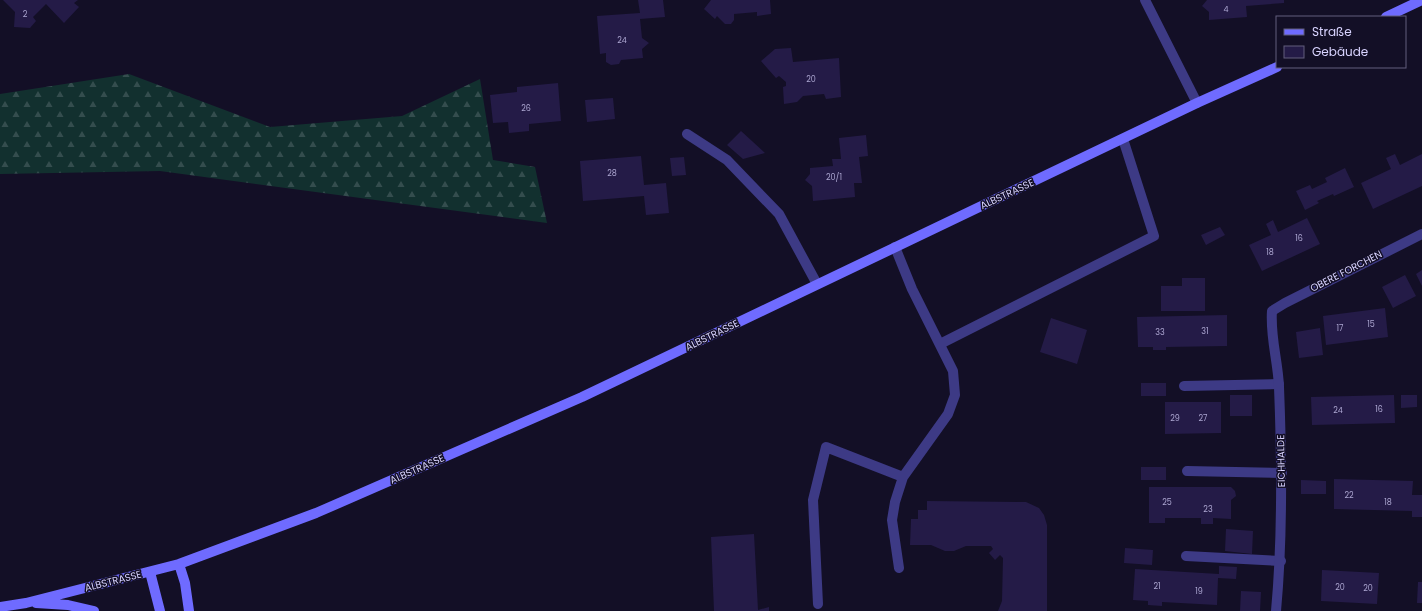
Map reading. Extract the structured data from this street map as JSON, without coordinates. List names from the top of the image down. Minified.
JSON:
{"streets":{"street":["ALBSTRASSE","OBERE FORCHEN","EICHHALDE"]},"crossings":[["OBERE FORCHEN","EICHHALDE"]],"house_numbers":["4","2","24","20","26","28","20/1","16","18","15","17","31","33","16","24","29","27","22","25","18","23","21","20","20","19"],"legend":["Straße","Gebäude"]}
